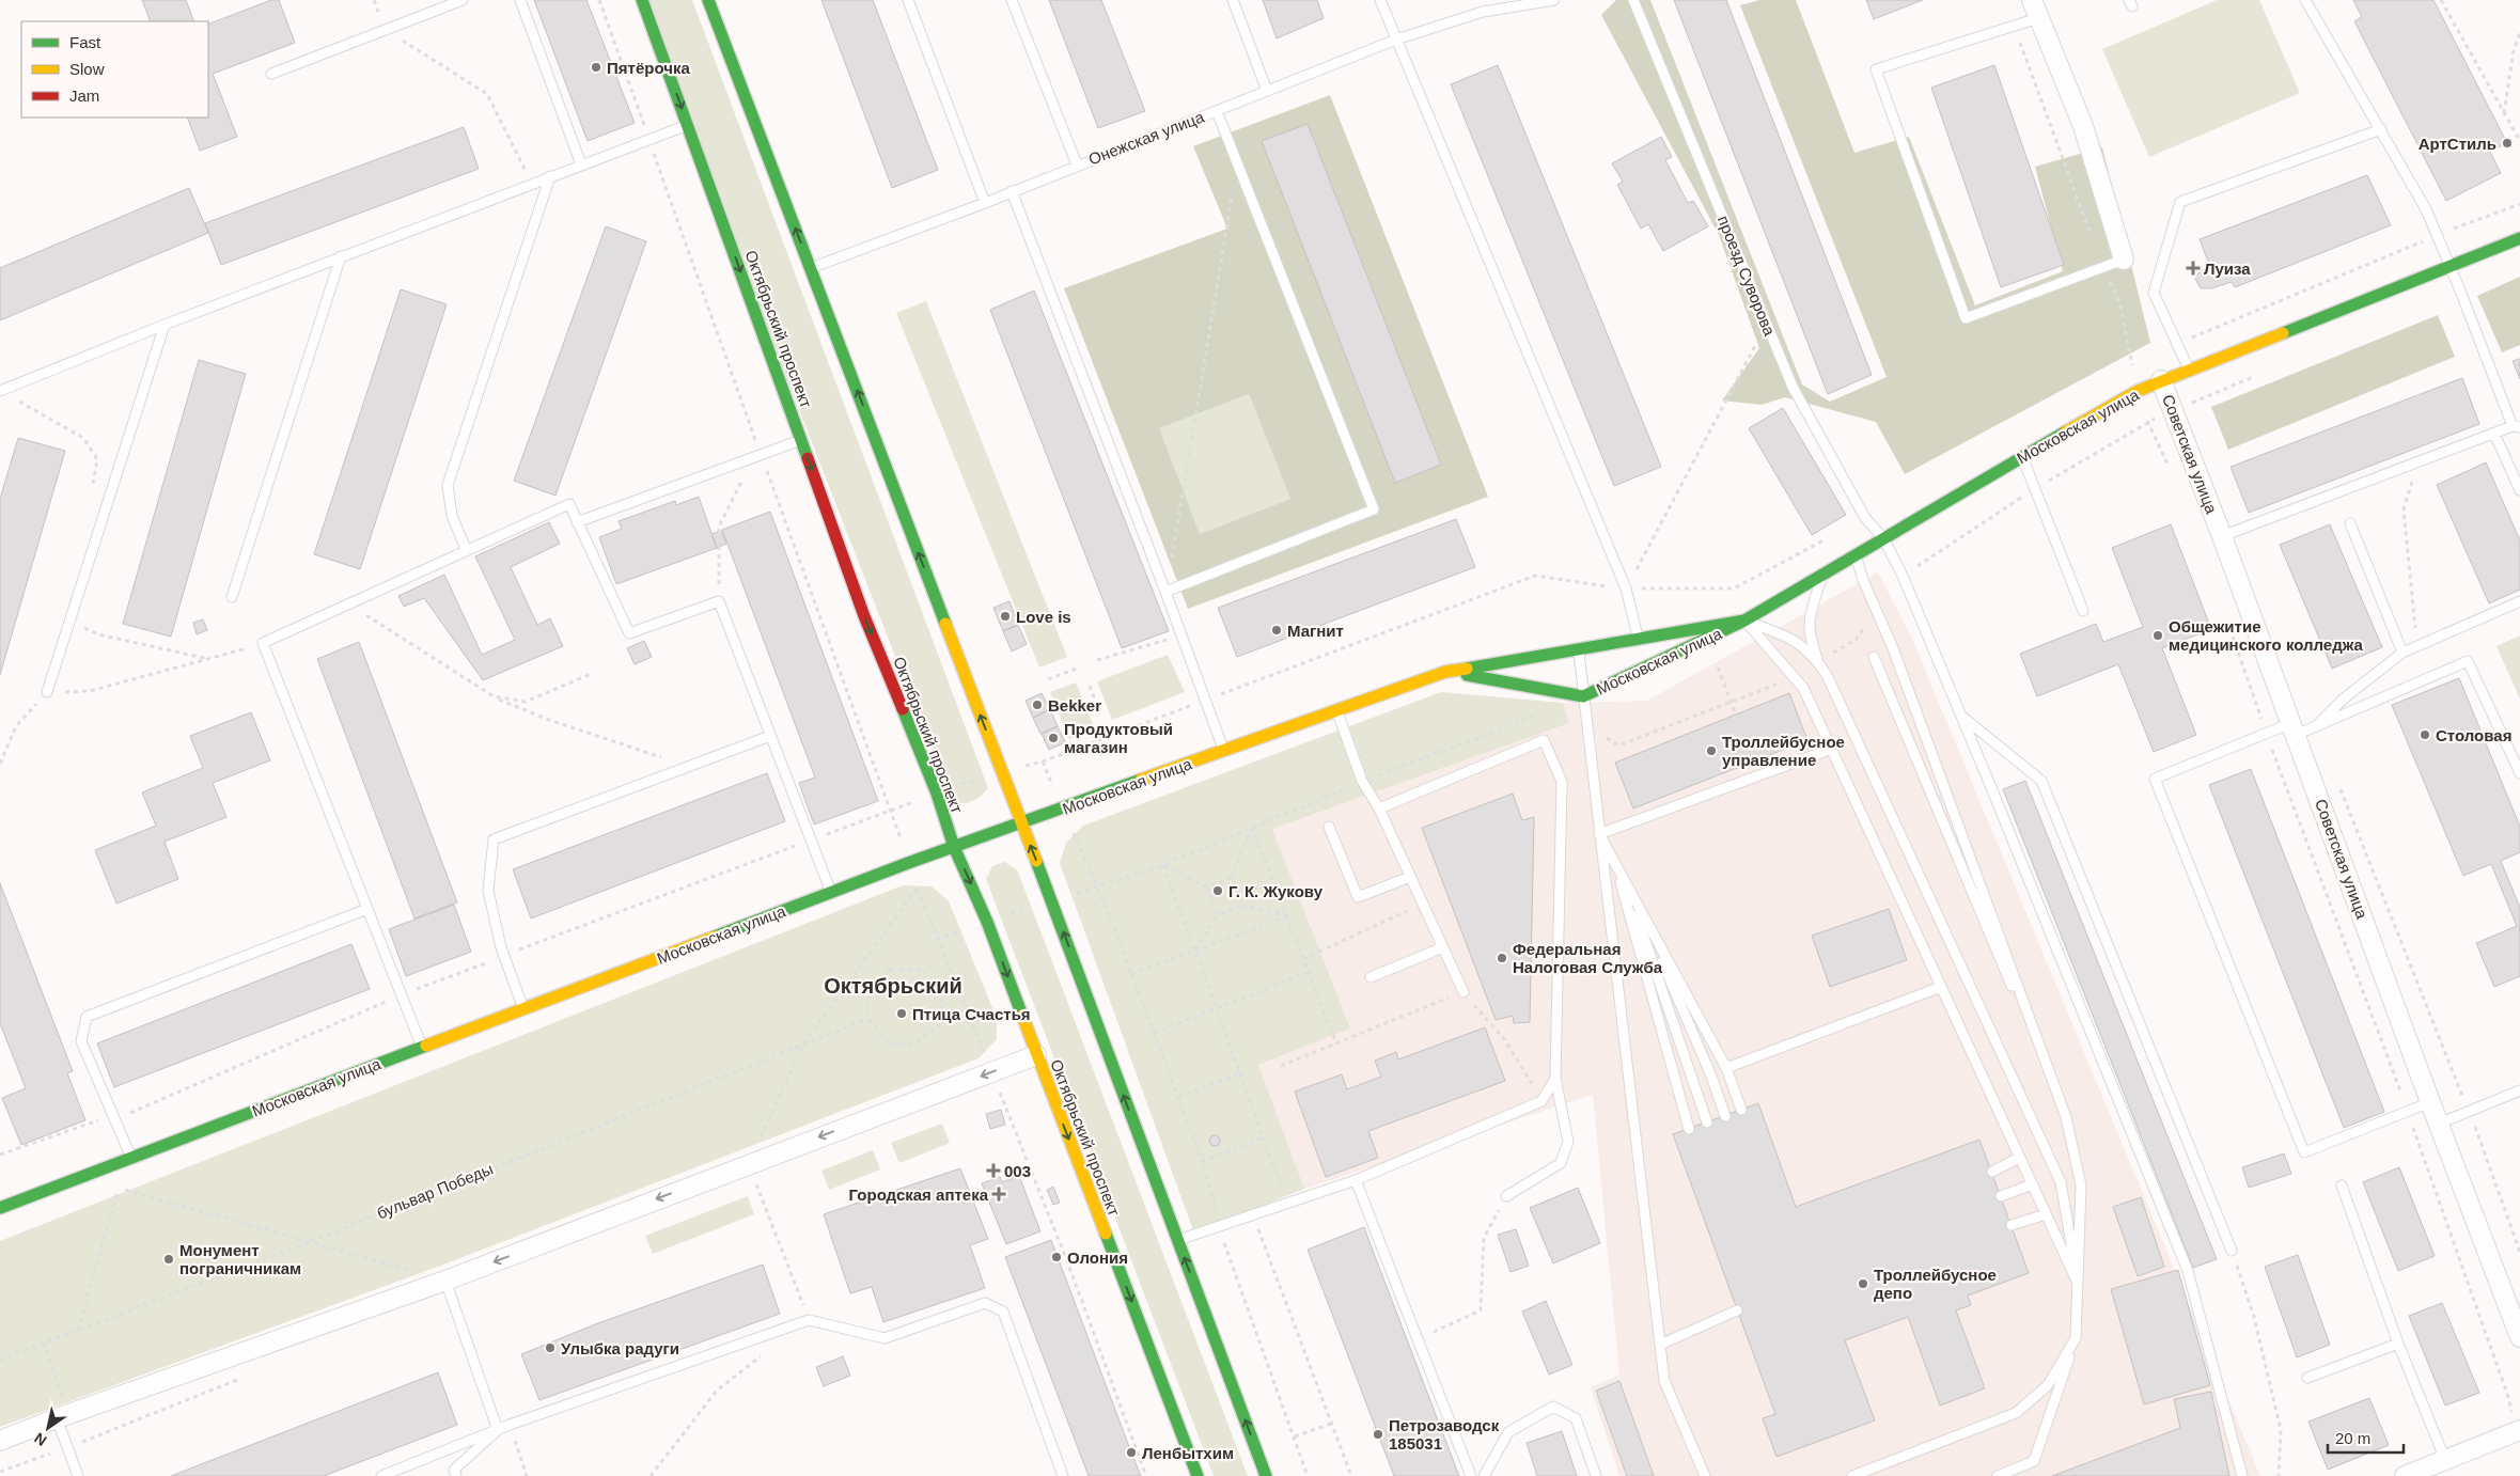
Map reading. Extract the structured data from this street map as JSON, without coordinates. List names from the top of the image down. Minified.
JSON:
{"streets":{"main road":["Октябрьский проспект","Московская улица"],"street":["Советская улица"],"lane":["Онежская улица","проезд Суворова"],"path":["бульвар Победы"]},"crossings":[["проезд Суворова","Московская улица"],["Октябрьский проспект","Московская улица"],["Московская улица","Советская улица"]],"districts":["Октябрьский"],"places":{"other":["Пятёрочка","АртСтиль","Love is","Магнит","Общежитие медицинского колледжа","Bekker","Столовая","Продуктовый магазин","Троллейбусное управление","Г. К. Жукову","Федеральная Налоговая Служба","Птица Счастья","Олония","Монумент пограничникам","Троллейбусное депо","Улыбка радуги","Петрозаводск 185031","Ленбытхим"],"health":["Луиза","003","Городская аптека"]},"legend":["Fast","Slow","Jam"],"scale_bar":"20 m","north":"bottom left"}
